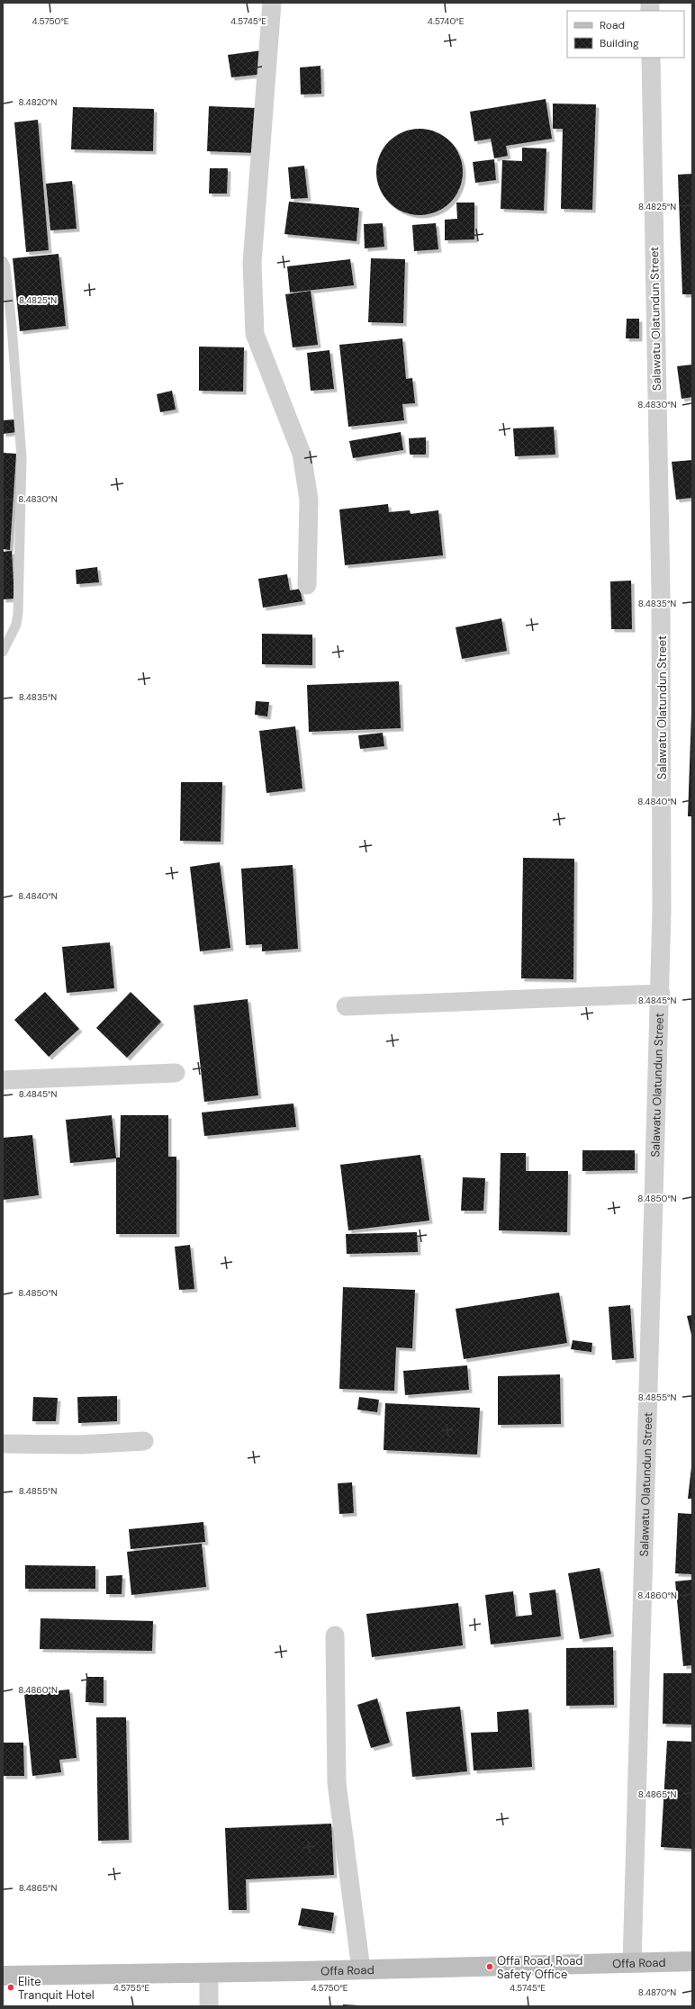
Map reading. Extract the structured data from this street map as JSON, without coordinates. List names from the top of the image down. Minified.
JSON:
{"streets":{"street":["Salawatu Olatundun Street","Offa Road"]},"crossings":[["Salawatu Olatundun Street","Offa Road"]],"places":["Offa Road, Road Safety Office","Elite Tranquit Hotel"],"legend":["Road","Building"],"coordinates":["4.5750°E","4.5745°E","4.5740°E","8.4820°N","8.4825°N","8.4830°N","8.4835°N","8.4840°N","8.4845°N","8.4850°N","8.4855°N","8.4860°N","8.4865°N","4.5755°E","8.4870°N"]}
